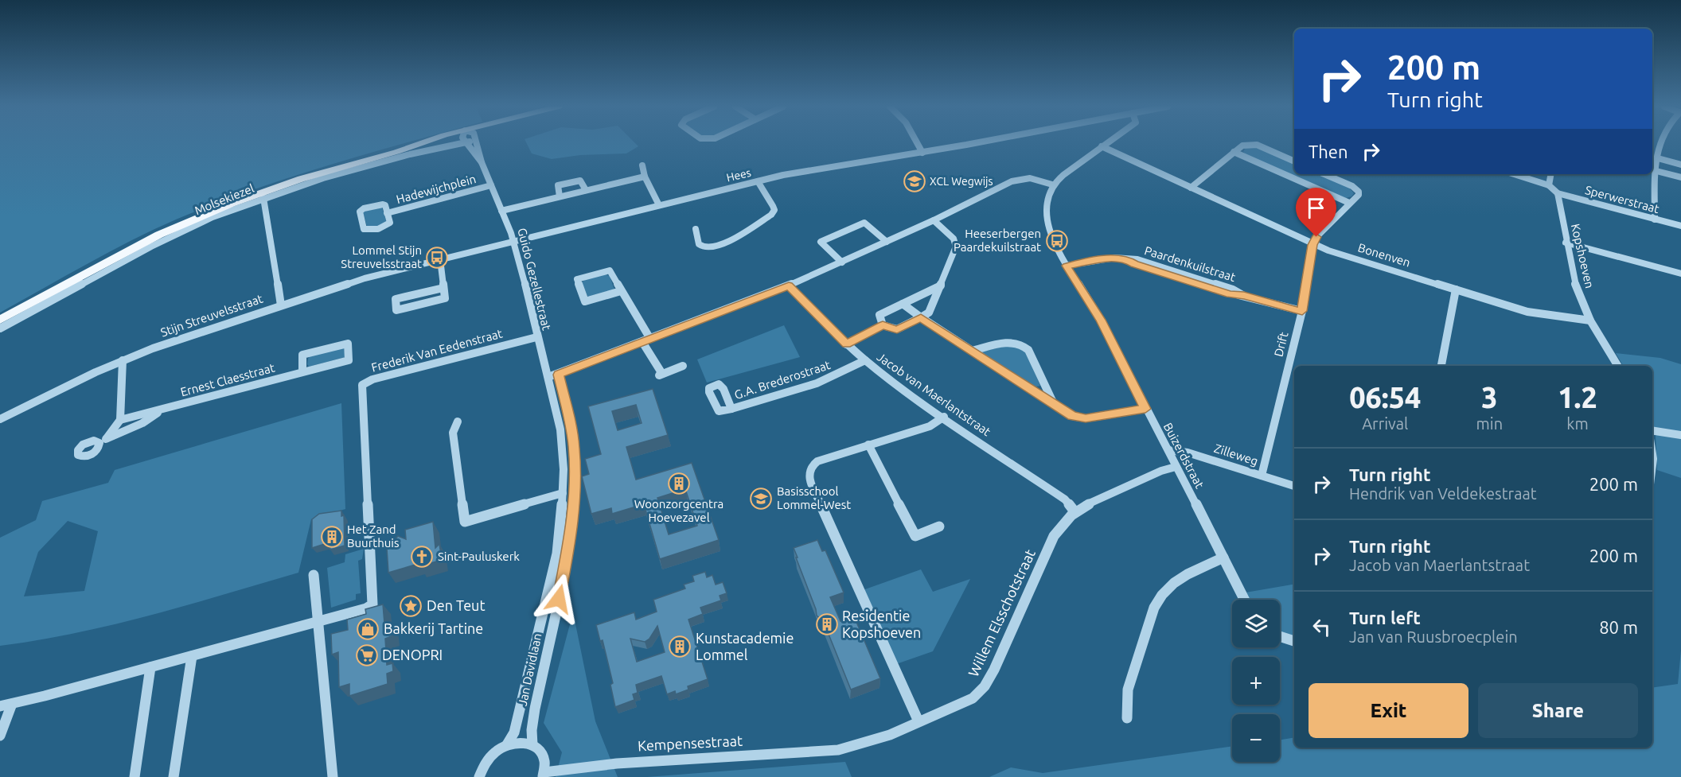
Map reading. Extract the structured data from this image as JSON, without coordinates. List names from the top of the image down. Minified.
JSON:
{"streets":{"main road":["Molsekiezel"],"street":["Hees","Hadewijchplein","Sperwerstraat","Bonenven","Kopshoeven","Paardenkuilstraat","Guido Gezellestraat","Stijn Streuvelsstraat","Drift","Frederik Van Eedenstraat","Ernest Claesstraat","G.A. Brederostraat","Jacob van Maerlantstraat","Zilleweg","Buizerdstraat","Willem Elsschotstraat","Jan Davidlaan","Kempensestraat"]},"crossings":[["Hees","Guido Gezellestraat"],["Hees","Stijn Streuvelsstraat"],["Hadewijchplein","Guido Gezellestraat"],["Sperwerstraat","Kopshoeven"],["Bonenven","Kopshoeven"],["Bonenven","Drift"],["Paardenkuilstraat","Drift"],["Paardenkuilstraat","Buizerdstraat"],["Guido Gezellestraat","Stijn Streuvelsstraat"],["Guido Gezellestraat","Frederik Van Eedenstraat"],["Guido Gezellestraat","Jan Davidlaan"],["Drift","Zilleweg"],["G.A. Brederostraat","Jacob van Maerlantstraat"],["Jacob van Maerlantstraat","Willem Elsschotstraat"],["Zilleweg","Buizerdstraat"],["Buizerdstraat","Willem Elsschotstraat"],["Willem Elsschotstraat","Kempensestraat"],["Jan Davidlaan","Kempensestraat"]],"places":{"school or university":["XCL Wegwijs","Basisschool Lommel-West"],"bus stop":["Heeserbergen Paardekuilstraat","Lommel Stijn Streuvelsstraat"],"building":["Woonzorgcentra Hoevezavel","Het Zand Buurthuis","Residentie Kopshoeven","Kunstacademie Lommel"],"church":["Sint-Pauluskerk"],"place":["Den Teut"],"shop":["Bakkerij Tartine"],"supermarket":["DENOPRI"]},"page":{"turn":["200 m","Turn right"],"then":"Then","eta":["06:54","Arrival","3","min","1.2","km"],"list":[{"name":"Turn right","note":"Hendrik van Veldekestraat","value":"200 m"},{"name":"Turn right","note":"Jacob van Maerlantstraat","value":"200 m"},{"name":"Turn left","note":"Jan van Ruusbroecplein","value":"80 m"}],"map_buttons":["+","−"],"buttons":["Exit","Share"]}}
